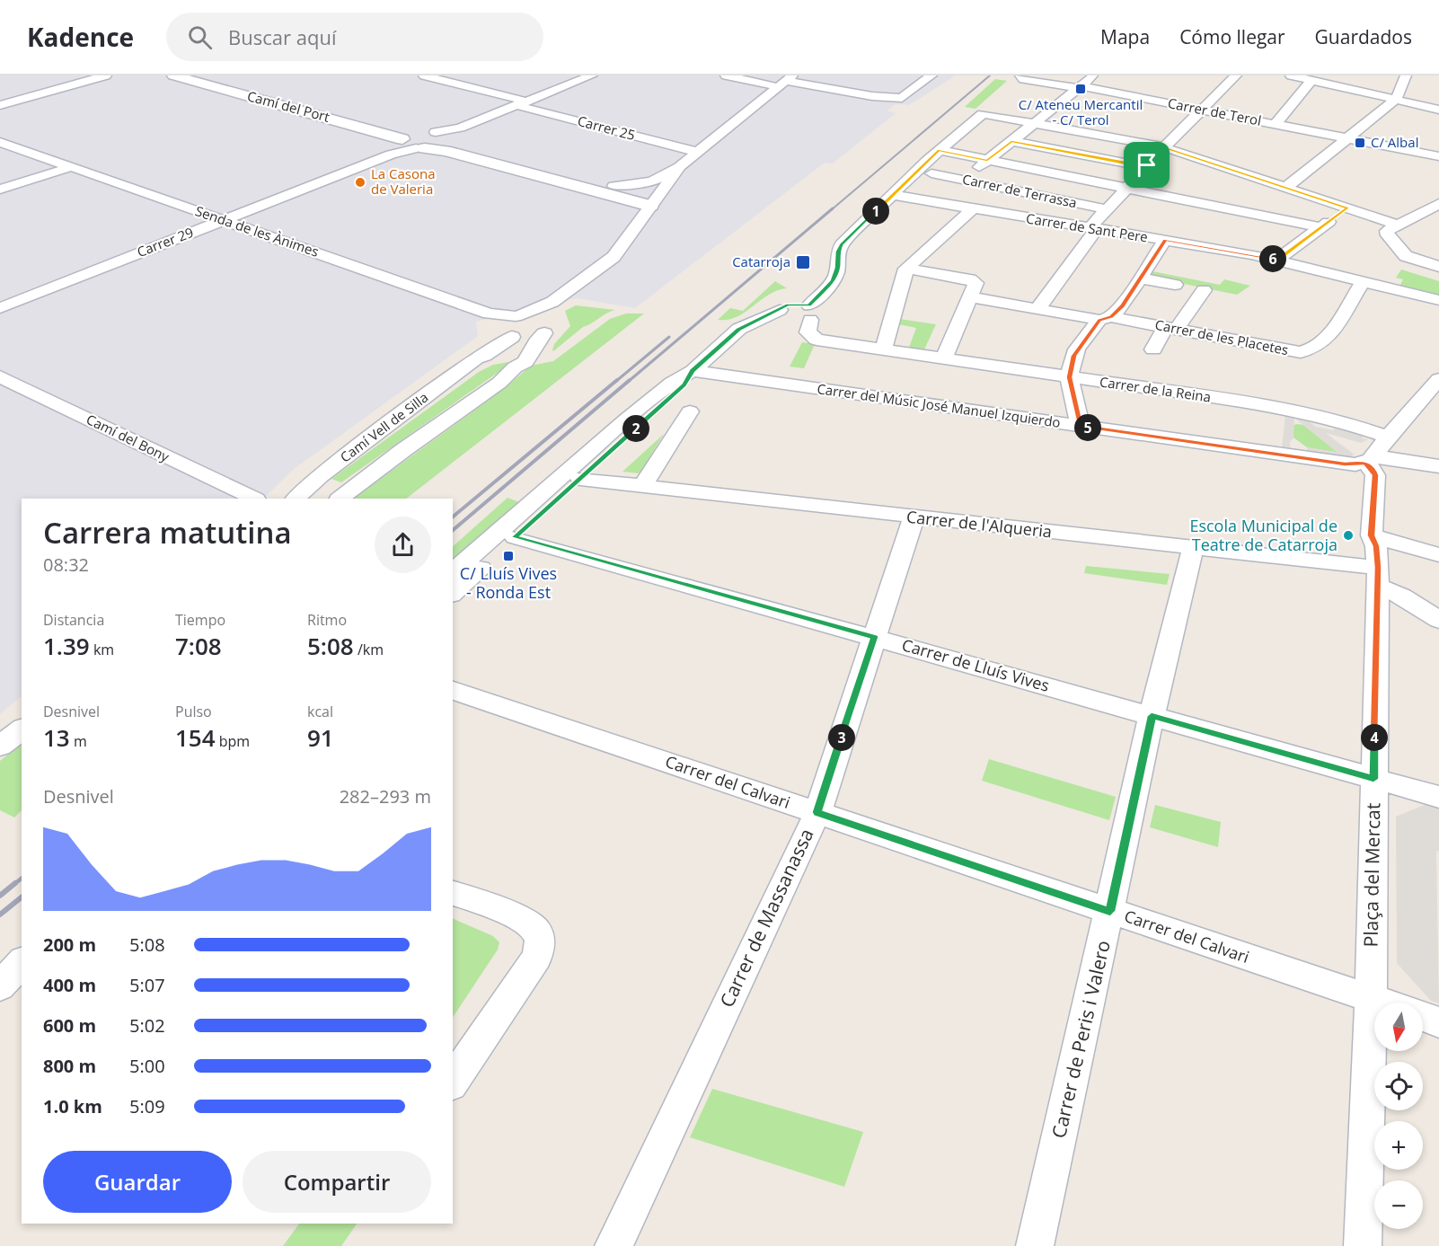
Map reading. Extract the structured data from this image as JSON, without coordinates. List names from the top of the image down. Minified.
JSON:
{"streets":{"street":["Camí del Port","Carrer de Terol","Carrer 25","Carrer de Terrassa","Carrer de Sant Pere","Senda de les Ànimes","Carrer 29","Carrer de les Placetes","Carrer de la Reina","Carrer del Músic José Manuel Izquierdo","Camí Vell de Silla","Camí del Bony","Carrer de l'Alqueria","Carrer de Lluís Vives","Carrer del Calvari","Plaça del Mercat","Carrer de Massanassa","Carrer de Peris i Valero"]},"crossings":[["Camí del Port","Carrer 29"],["Carrer de Sant Pere","Carrer de les Placetes"],["Senda de les Ànimes","Carrer 29"],["Senda de les Ànimes","Camí Vell de Silla"],["Carrer de l'Alqueria","Carrer de Massanassa"],["Carrer de l'Alqueria","Carrer de Peris i Valero"],["Carrer de Lluís Vives","Plaça del Mercat"],["Carrer de Lluís Vives","Carrer de Massanassa"],["Carrer de Lluís Vives","Carrer de Peris i Valero"],["Carrer del Calvari","Plaça del Mercat"],["Carrer del Calvari","Carrer de Massanassa"],["Carrer del Calvari","Carrer de Peris i Valero"]],"places":{"transit":["C/ Ateneu Mercantil - C/ Terol","C/ Albal","Catarroja","C/ Lluís Vives - Ronda Est"],"other":["La Casona de Valeria","Escola Municipal de Teatre de Catarroja"]},"north":"bottom","page":{"header":"Kadence","search":"Buscar aquí","nav":["Mapa","Cómo llegar","Guardados"],"pins":["1","6","5","2","3","4"],"heading":["Carrera matutina","08:32"],"stats":[["Distancia","1.39 km"],["Tiempo","7:08"],["Ritmo","5:08 /km"],["Desnivel","13 m"],["Pulso","154 bpm"],["kcal","91"]],"chart":["Desnivel","282–293 m"],"list":[{"name":"200 m","note":"5:08"},{"name":"400 m","note":"5:07"},{"name":"600 m","note":"5:02"},{"name":"800 m","note":"5:00"},{"name":"1.0 km","note":"5:09"}],"map_buttons":["+","−"],"buttons":["Guardar","Compartir"]}}
